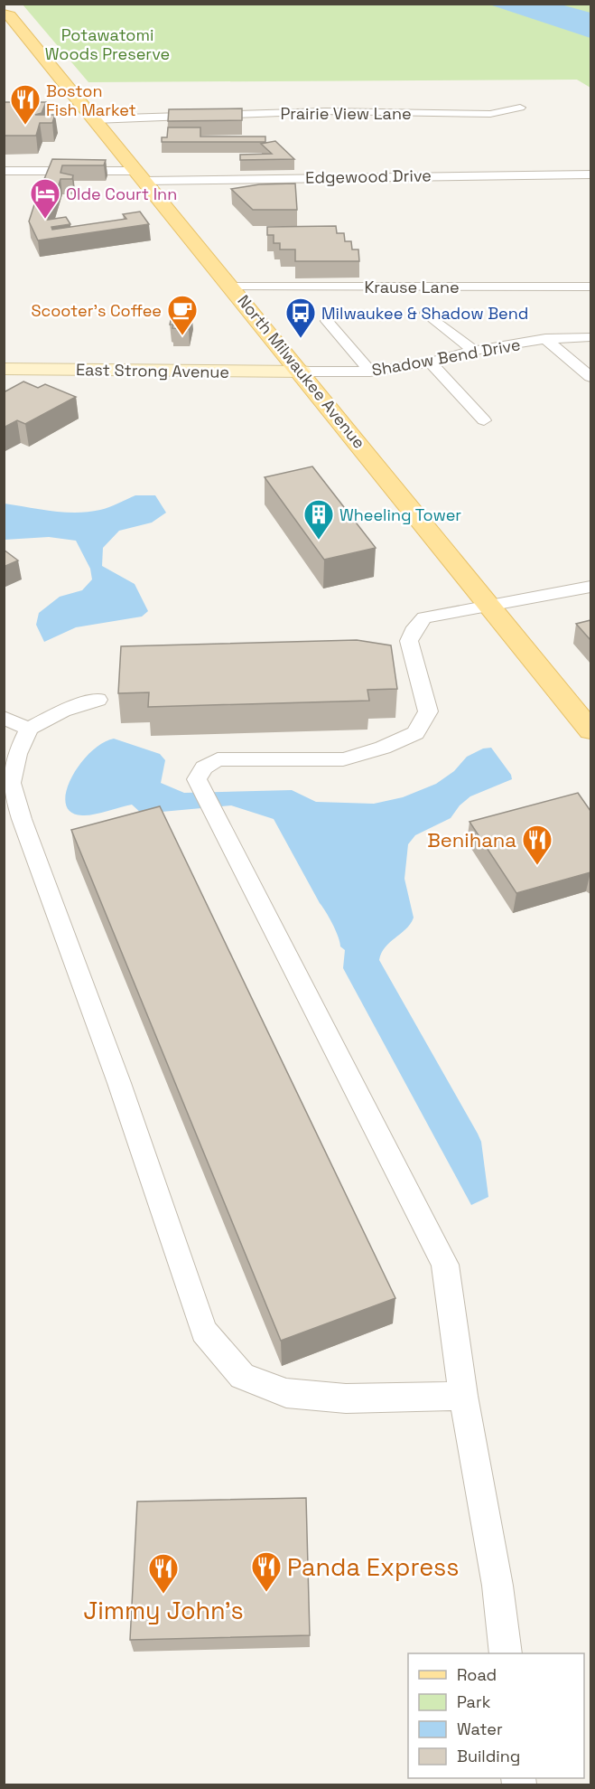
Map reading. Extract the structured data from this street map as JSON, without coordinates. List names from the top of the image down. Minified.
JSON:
{"streets":{"main road":["North Milwaukee Avenue"],"street":["Prairie View Lane","Edgewood Drive","Krause Lane","Shadow Bend Drive","East Strong Avenue"]},"crossings":[["Prairie View Lane","North Milwaukee Avenue"],["Edgewood Drive","North Milwaukee Avenue"],["Krause Lane","North Milwaukee Avenue"],["Shadow Bend Drive","East Strong Avenue"],["Shadow Bend Drive","North Milwaukee Avenue"],["East Strong Avenue","North Milwaukee Avenue"]],"parks":["Potawatomi Woods Preserve"],"places":{"restaurant":["Boston Fish Market","Benihana","Panda Express","Jimmy John's"],"hotel":["Olde Court Inn"],"cafe":["Scooter's Coffee"],"bus stop":["Milwaukee & Shadow Bend"],"building":["Wheeling Tower"]},"legend":["Road","Park","Water","Building"]}
